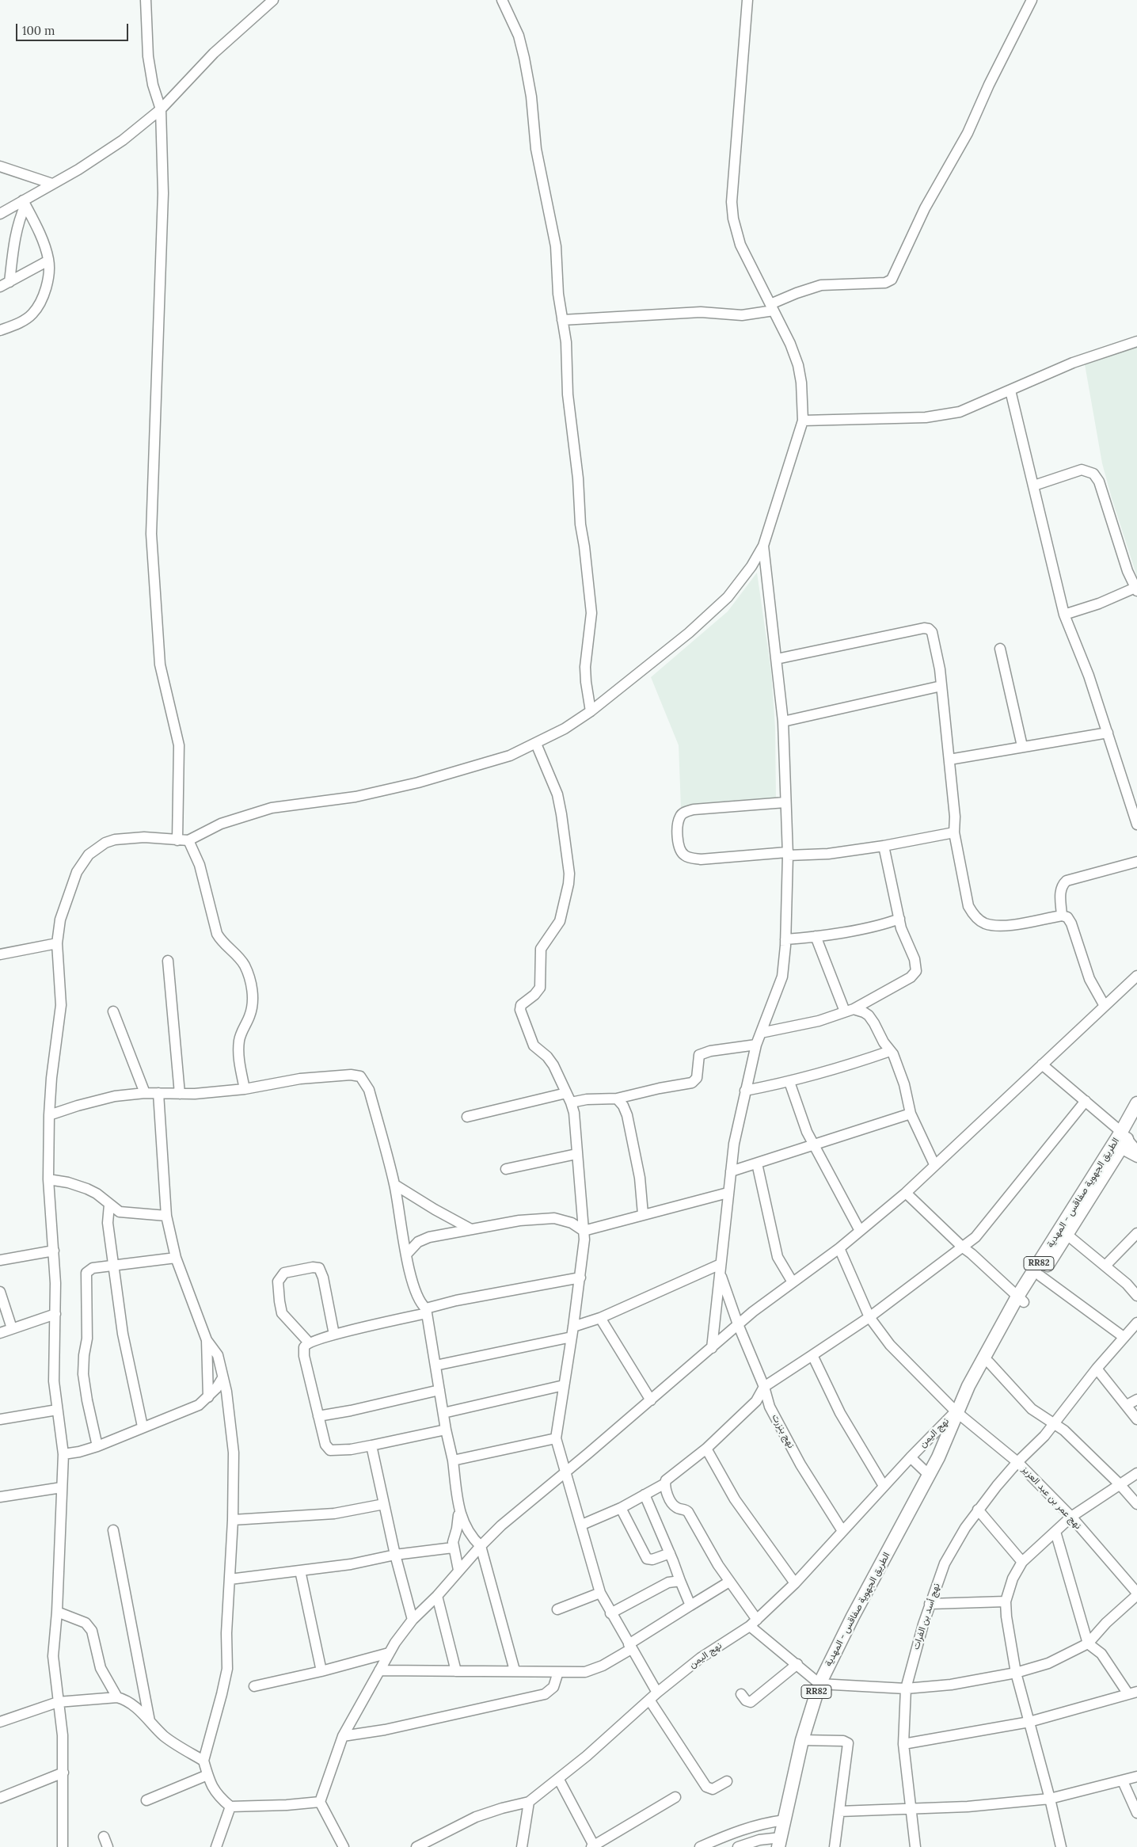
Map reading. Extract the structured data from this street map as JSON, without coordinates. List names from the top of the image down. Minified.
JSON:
{"streets":{"main road":["الطريق الجهوية صفاقس - المهدية","RR82"],"street":["نهج بنزرت","نهج اليمن","نهج عمر بن عبد العزيز","نهج أسد بن الفرات"]},"crossings":[["الطريق الجهوية صفاقس - المهدية","نهج اليمن"],["الطريق الجهوية صفاقس - المهدية","نهج عمر بن عبد العزيز"],["نهج بنزرت","نهج اليمن"],["نهج اليمن","نهج عمر بن عبد العزيز"],["نهج عمر بن عبد العزيز","نهج أسد بن الفرات"]],"scale_bar":"100 m"}
